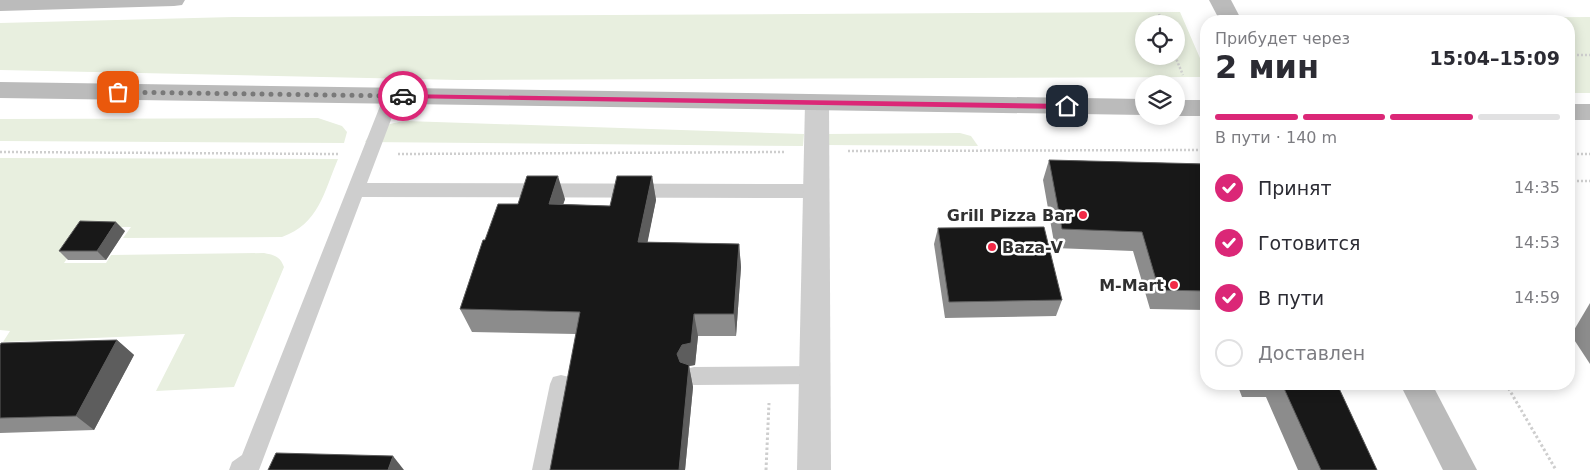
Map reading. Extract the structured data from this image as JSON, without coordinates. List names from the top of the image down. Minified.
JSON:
{"places":["Grill Pizza Bar","Baza-V","M-Mart"],"page":{"heading":["2 мин","Прибудет через","15:04–15:09"],"bar":"В пути · 140 m","list":[["Принят","14:35"],["Готовится","14:53"],["В пути","14:59"],"Доставлен"]}}
